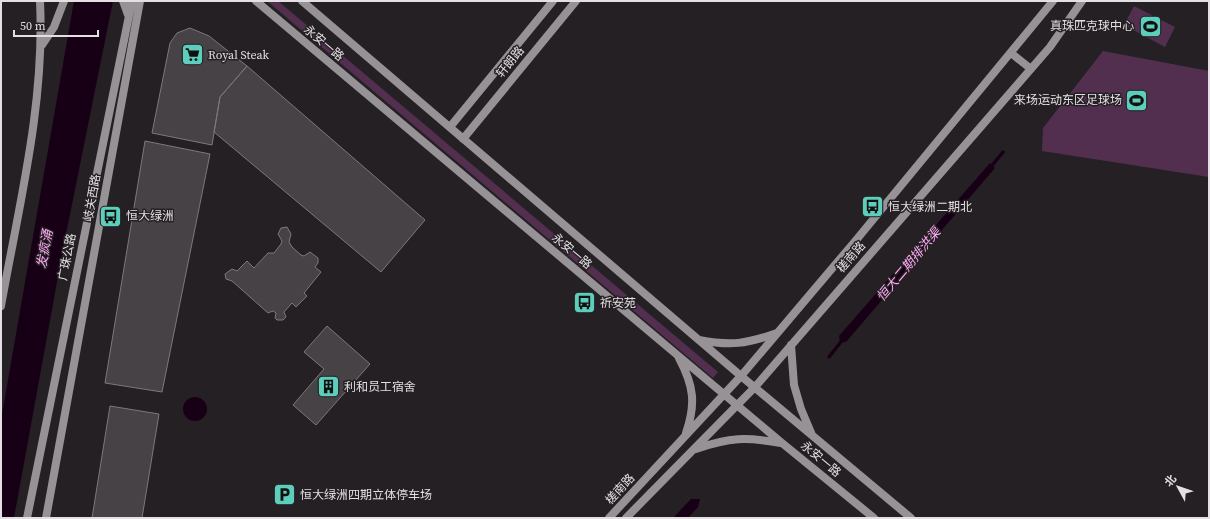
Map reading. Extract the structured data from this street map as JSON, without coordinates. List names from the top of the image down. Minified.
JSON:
{"streets":{"main road":["永安一路","轩朗路","岐关西路","广珠公路","槎南路"]},"crossings":[["永安一路","轩朗路"],["永安一路","槎南路"]],"water":["发疯涌","恒大二期排洪渠"],"places":{"sports":["真珠匹克球中心","来场运动东区足球场"],"supermarket":["Royal Steak"],"bus stop":["恒大绿洲二期北","恒大绿洲","祈安苑"],"building":["利和员工宿舍"],"parking":["恒大绿洲四期立体停车场"]},"scale_bar":"50 m","north":"top left"}
